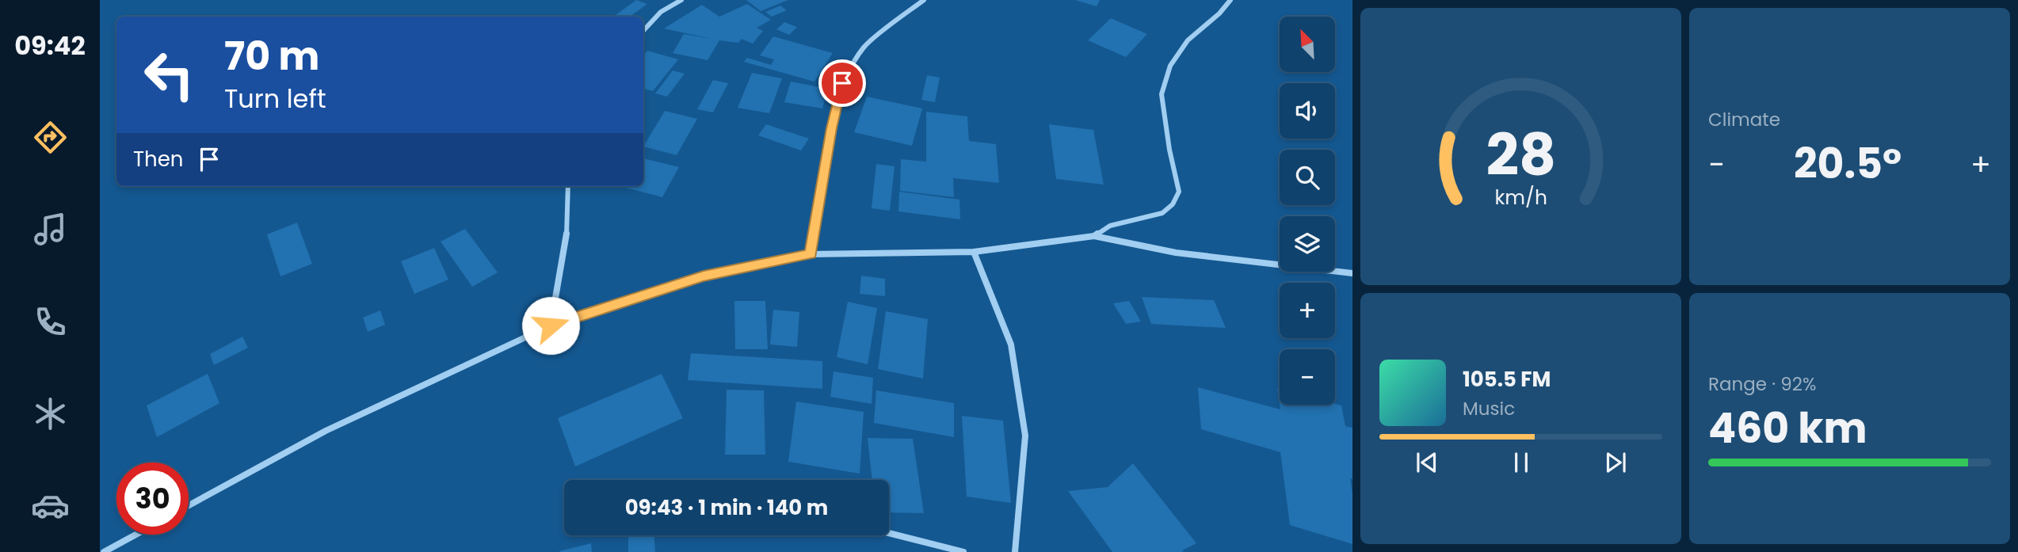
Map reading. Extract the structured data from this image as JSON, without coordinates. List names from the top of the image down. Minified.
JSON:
{"north":"top left","page":{"tabs":"09:42","tile":["Climate",["Range · 92%","460 km"]],"map_buttons":["+","−"],"turn":["70 m","Turn left"],"then":"Then","heat":["−","20.5°","+"],"song":["105.5 FM","Music"],"limit":"30","trip":"09:43 · 1 min · 140 m","gauge":["28","km/h"]}}
